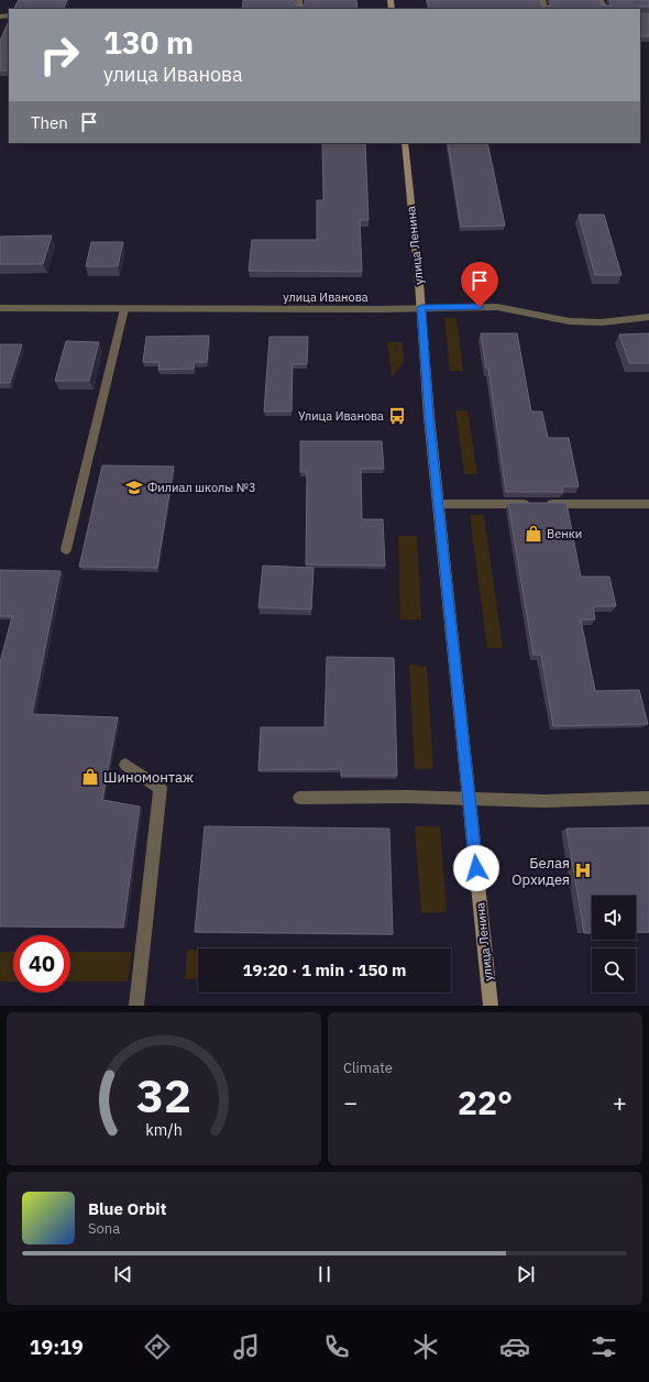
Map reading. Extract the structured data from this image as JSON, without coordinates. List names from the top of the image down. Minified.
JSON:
{"streets":{"street":["улица Ленина","улица Иванова"]},"crossings":[["улица Ленина","улица Иванова"]],"places":{"bus stop":["Улица Иванова"],"school or university":["Филиал школы №3"],"shop":["Венки","Шиномонтаж"],"hospital":["Белая Орхидея"]},"page":{"turn":["130 m","улица Иванова"],"then":"Then","limit":"40","trip":"19:20 · 1 min · 150 m","tile":"Climate","heat":["−","22°","+"],"song":["Blue Orbit","Sona"],"tabs":"19:19","gauge":["32","km/h"]}}
